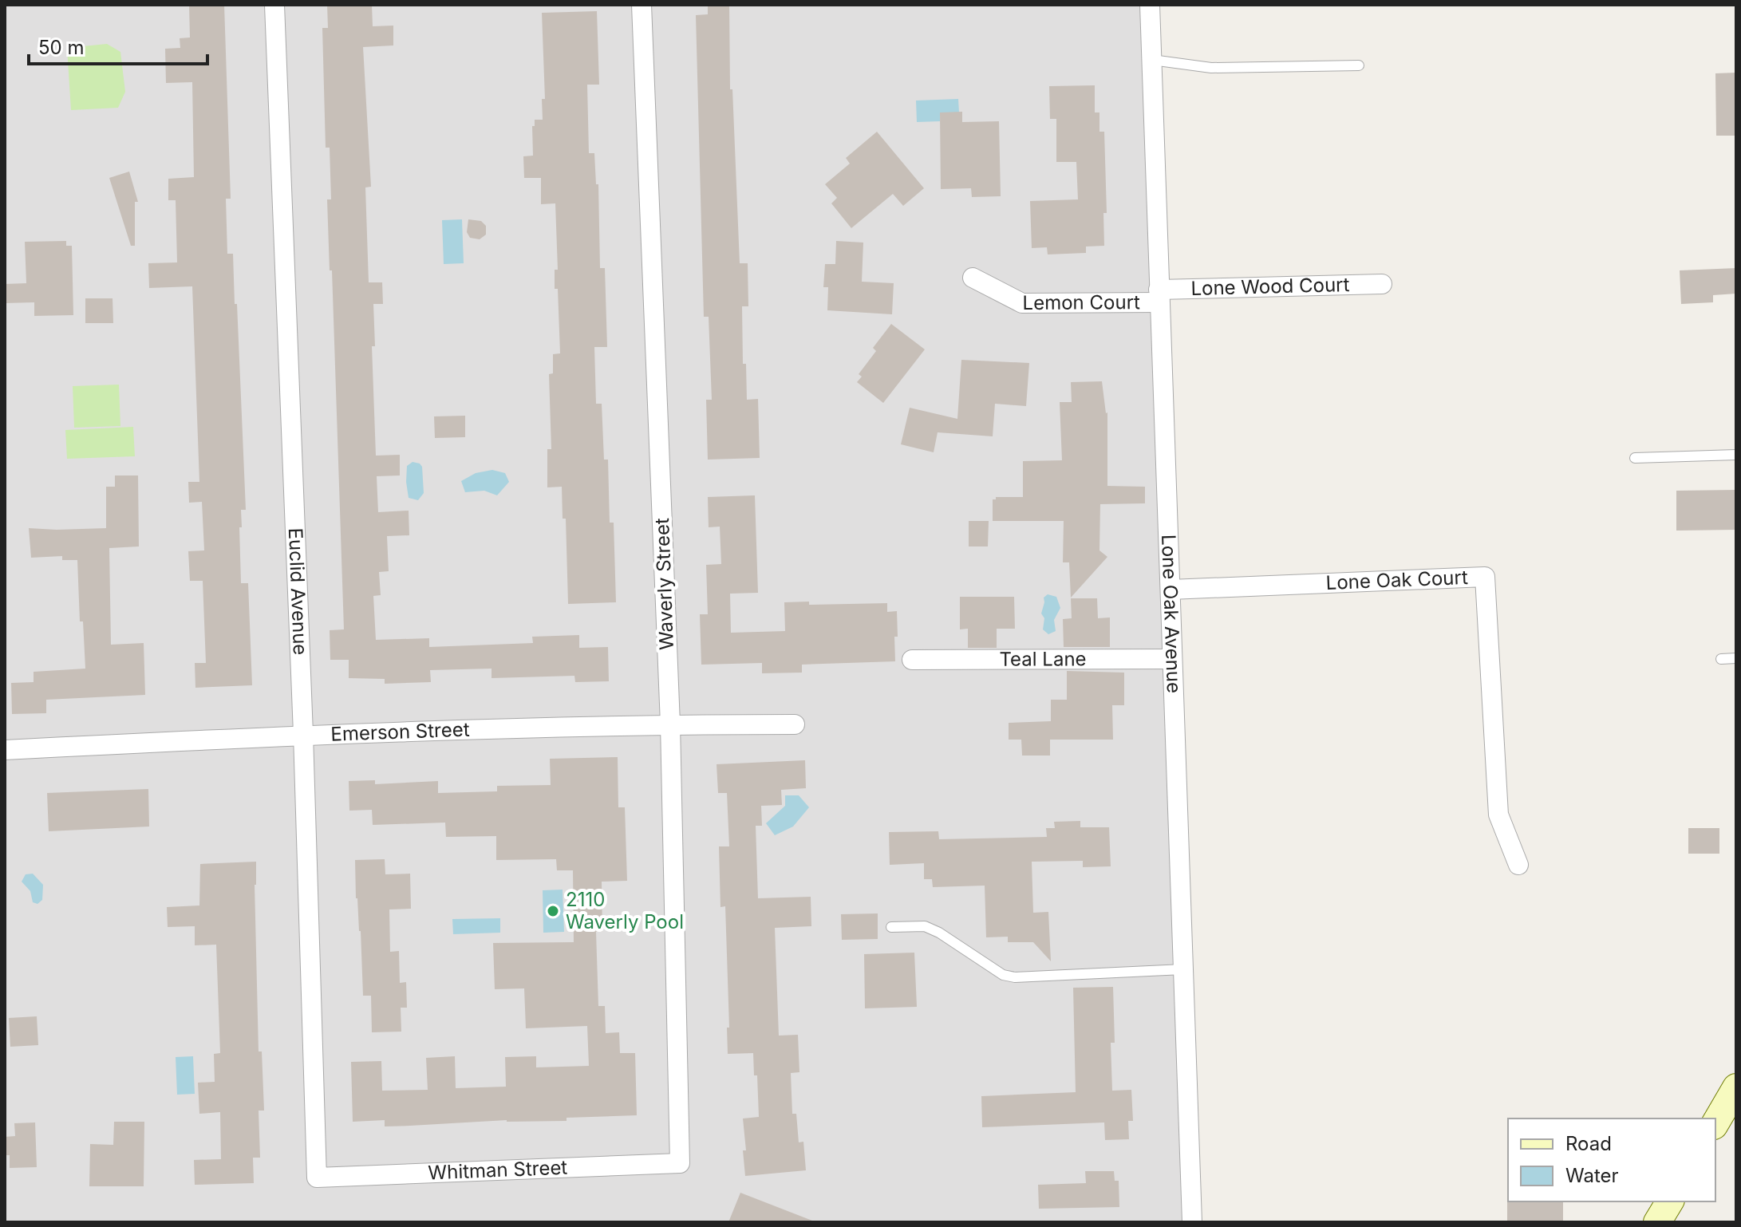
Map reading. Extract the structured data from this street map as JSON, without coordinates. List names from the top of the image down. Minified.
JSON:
{"streets":{"street":["Lone Wood Court","Lemon Court","Lone Oak Court","Waverly Street","Euclid Avenue","Lone Oak Avenue","Teal Lane","Emerson Street","Whitman Street"]},"crossings":[["Lone Wood Court","Lemon Court"],["Lone Wood Court","Lone Oak Avenue"],["Lemon Court","Lone Oak Avenue"],["Lone Oak Court","Lone Oak Avenue"],["Waverly Street","Emerson Street"],["Waverly Street","Whitman Street"],["Euclid Avenue","Emerson Street"],["Euclid Avenue","Whitman Street"],["Lone Oak Avenue","Teal Lane"]],"places":["2110 Waverly Pool"],"legend":["Road","Water"],"scale_bar":"50 m"}
